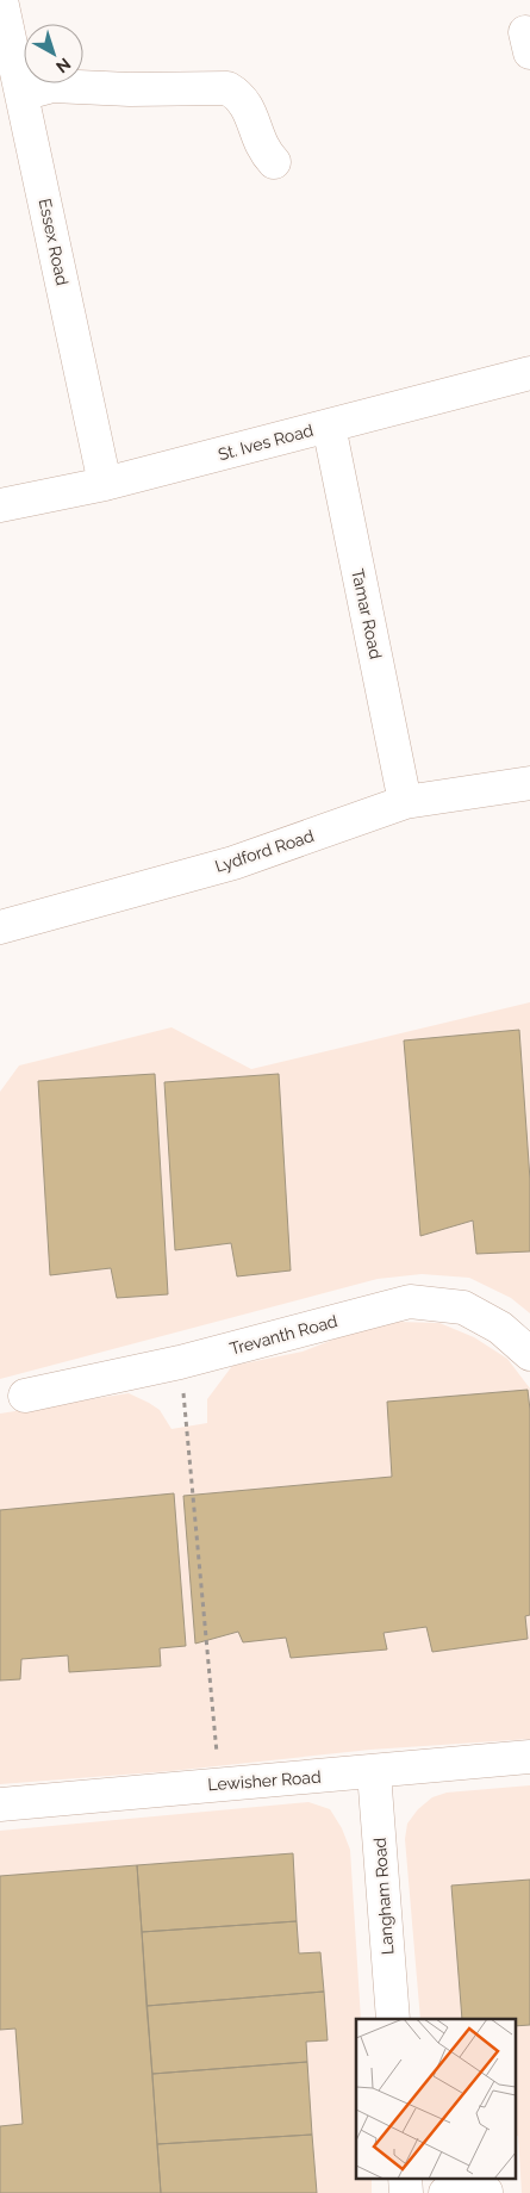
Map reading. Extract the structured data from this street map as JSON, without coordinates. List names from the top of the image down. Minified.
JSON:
{"streets":{"street":["Essex Road","St. Ives Road","Tamar Road","Lydford Road","Trevanth Road","Lewisher Road","Langham Road"]},"crossings":[["Essex Road","St. Ives Road"],["St. Ives Road","Tamar Road"],["Tamar Road","Lydford Road"],["Lewisher Road","Langham Road"]],"north":"bottom right"}
